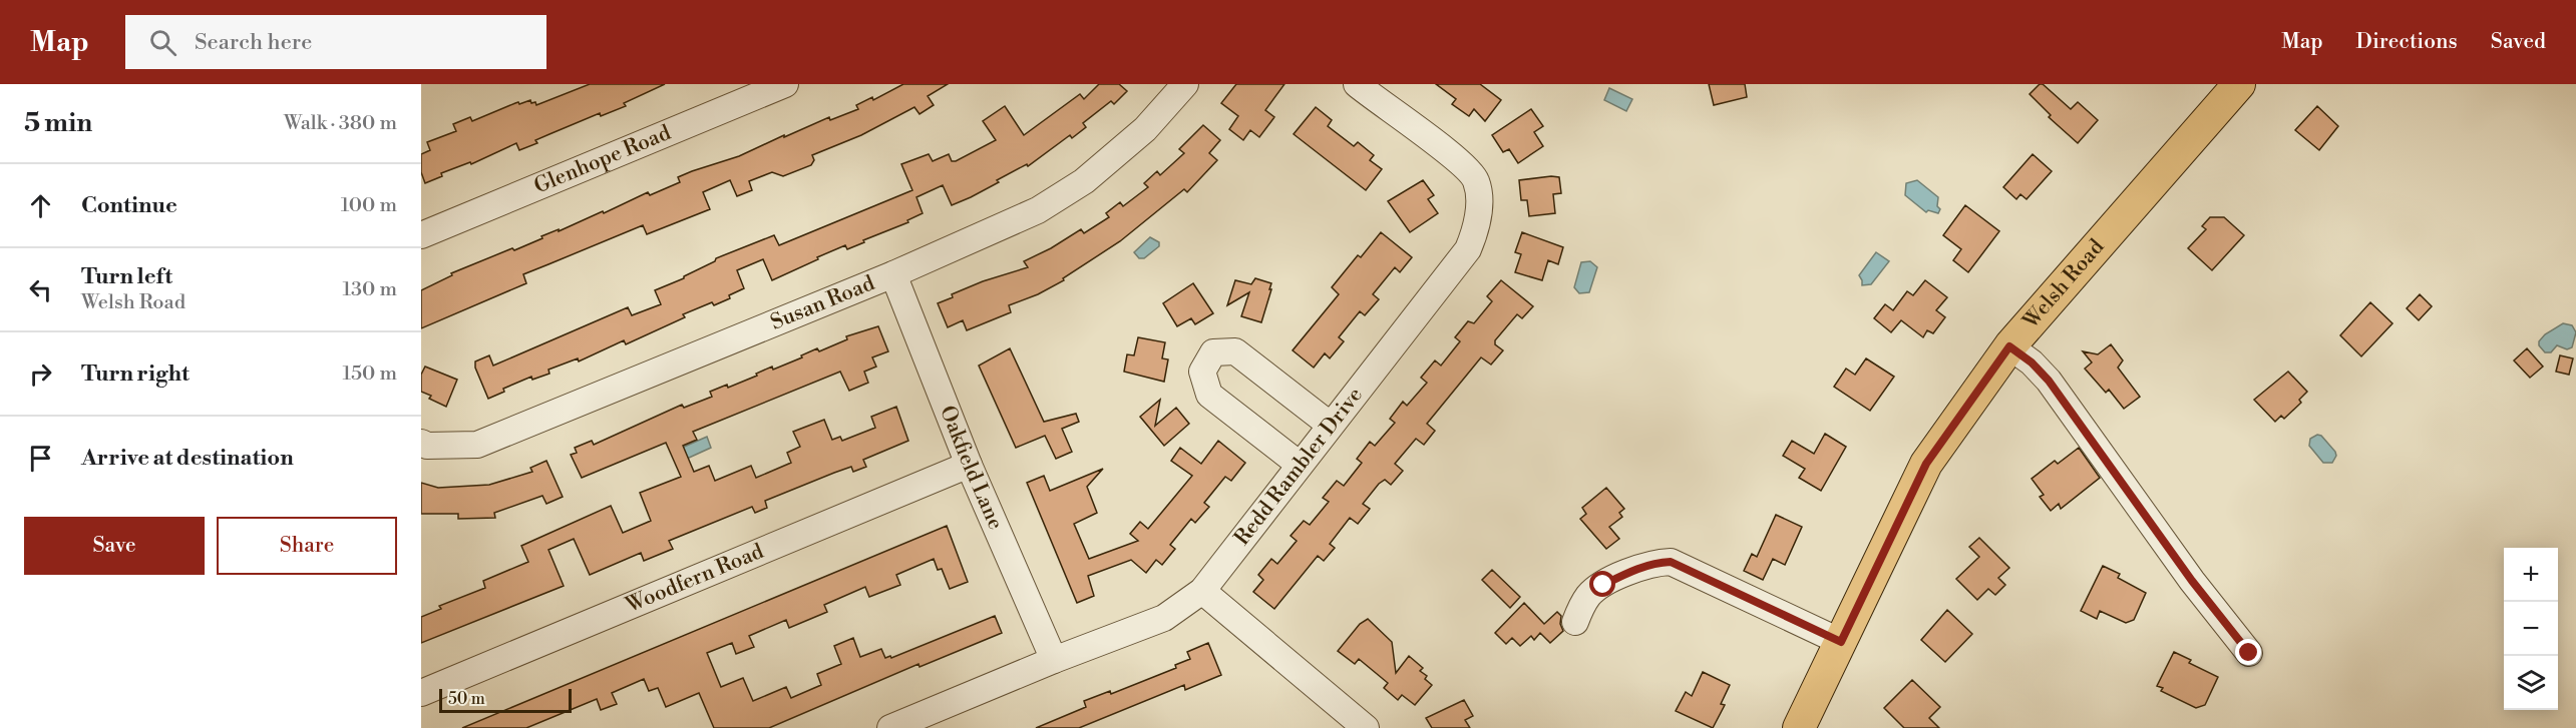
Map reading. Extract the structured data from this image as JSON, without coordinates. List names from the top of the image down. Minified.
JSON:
{"streets":{"main road":["Welsh Road"],"street":["Glenhope Road","Susan Road","Redd Rambler Drive","Oakfield Lane","Woodfern Road"]},"crossings":[["Susan Road","Oakfield Lane"],["Redd Rambler Drive","Oakfield Lane"],["Oakfield Lane","Woodfern Road"]],"scale_bar":"50 m","page":{"header":"Map","search":"Search here","nav":["Map","Directions","Saved"],"heading":["5 min","Walk · 380 m"],"list":[["Continue","100 m"],["Turn left","Welsh Road","130 m"],["Turn right","150 m"],"Arrive at destination"],"buttons":["Save","Share"],"map_buttons":["+","−"],"scale":"50 m"}}
